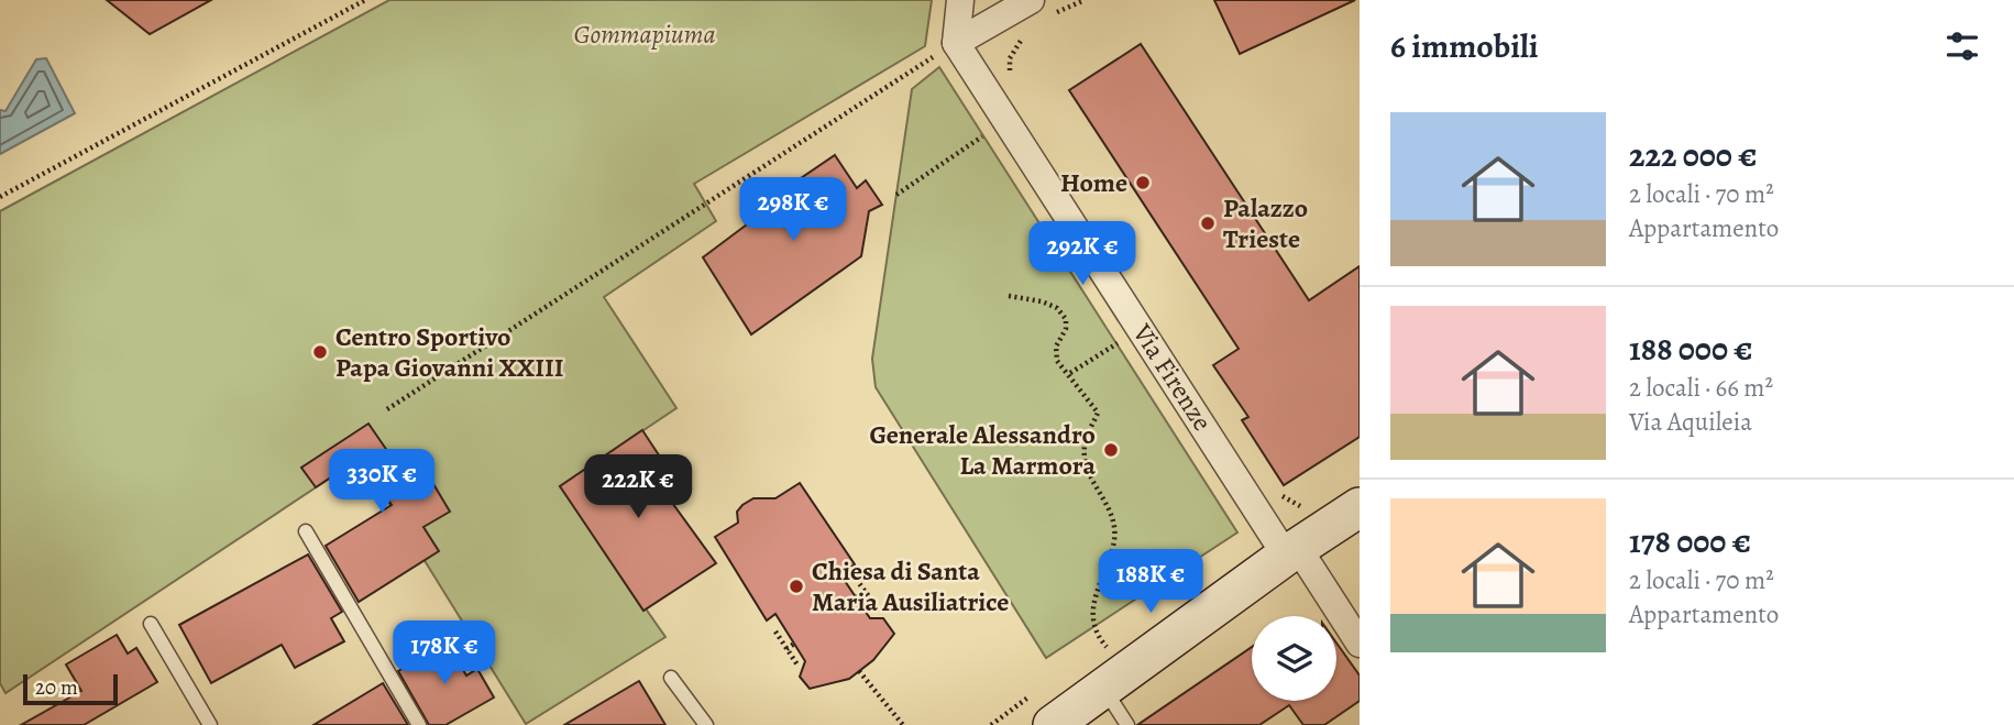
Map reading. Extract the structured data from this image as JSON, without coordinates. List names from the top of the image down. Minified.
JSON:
{"streets":{"street":["Via Firenze"]},"parks":["Gommapiuma"],"places":["Home","Palazzo Trieste","Centro Sportivo Papa Giovanni XXIII","Generale Alessandro La Marmora","Chiesa di Santa Maria Ausiliatrice"],"scale_bar":"20 m","page":{"heading":"6 immobili","list":[{"name":"222 000 €","note":"2 locali · 70 m² · Appartamento"},{"name":"188 000 €","note":"2 locali · 66 m² · Via Aquileia"},{"name":"178 000 €","note":"2 locali · 70 m² · Appartamento"}],"price":["298K €","292K €","330K €","222K €","188K €","178K €"],"scale":"20 m"}}
